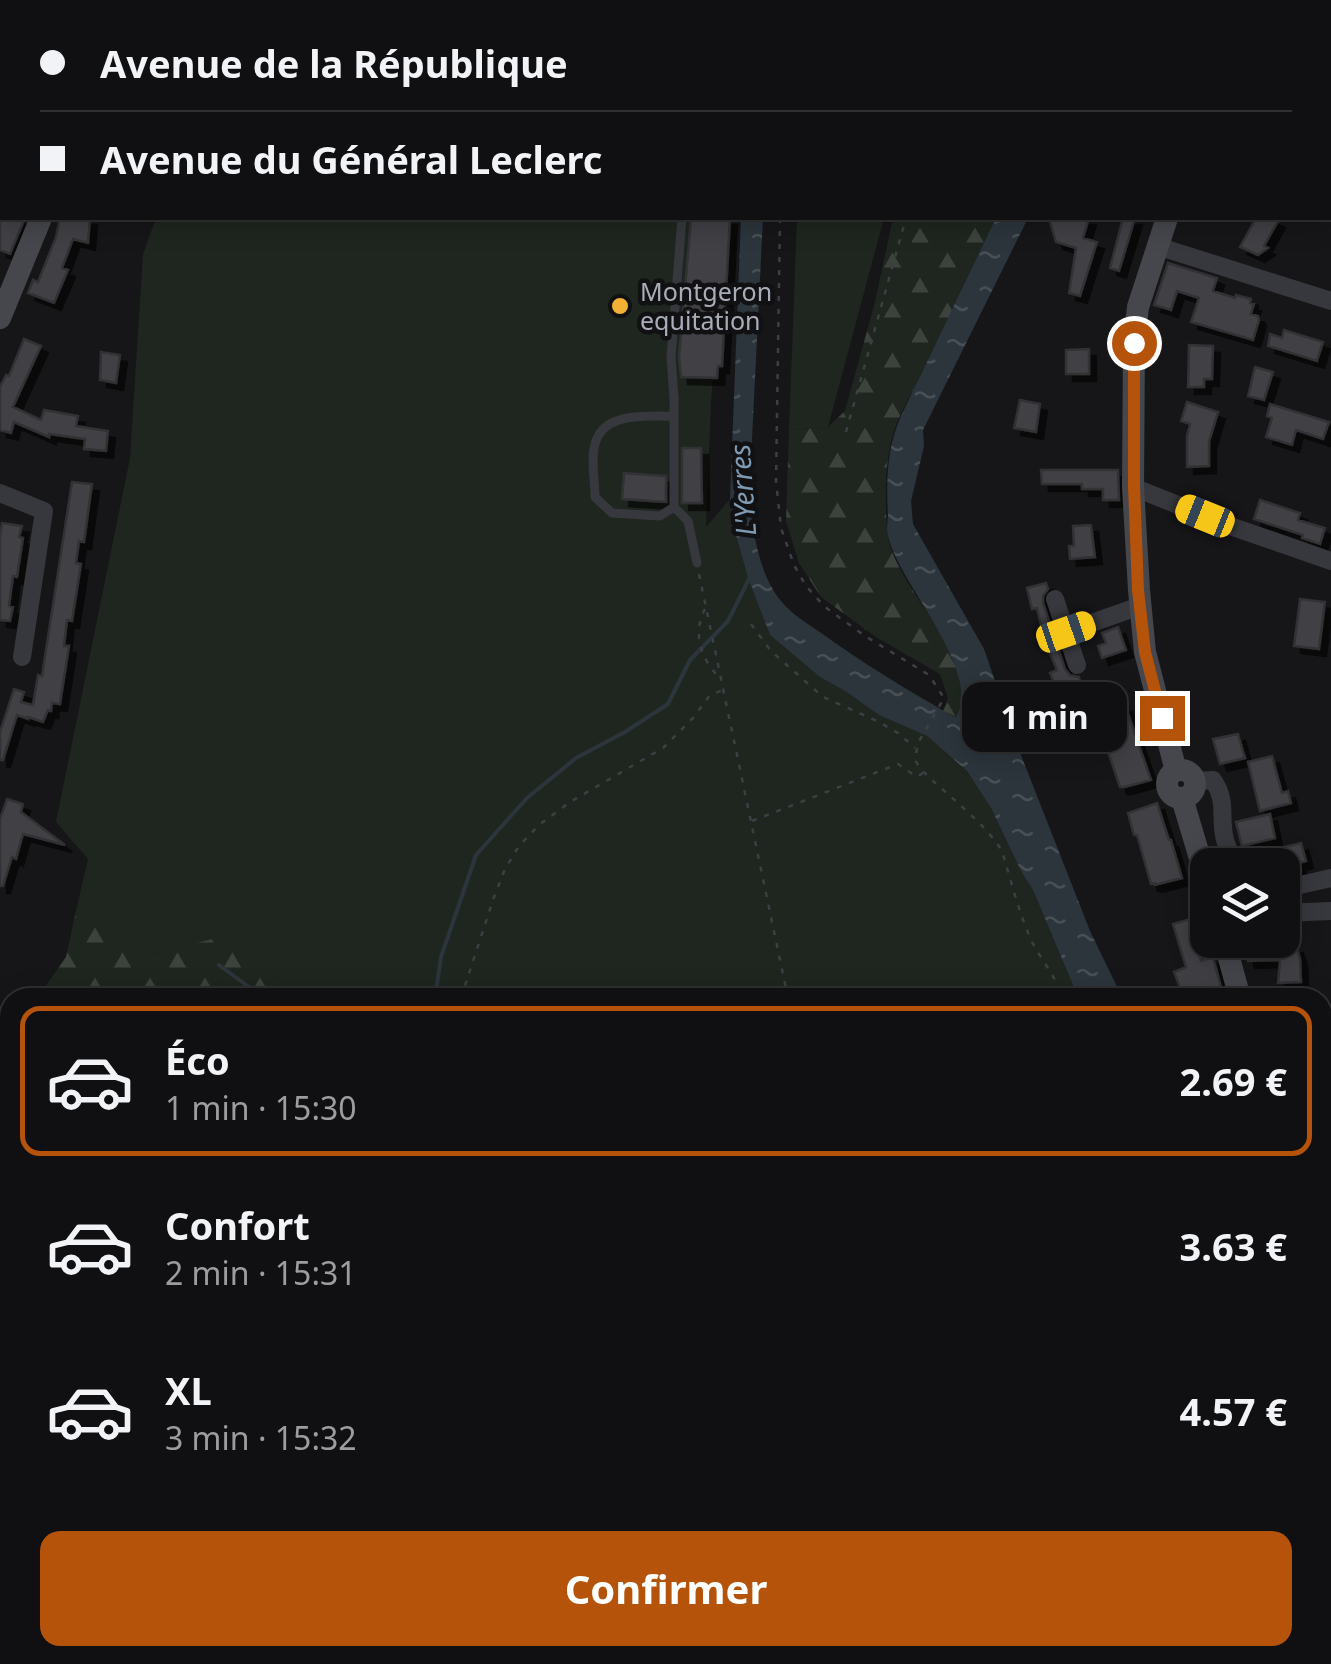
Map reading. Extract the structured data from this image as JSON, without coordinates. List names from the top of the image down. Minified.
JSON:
{"water":["L'Yerres"],"places":["Montgeron equitation"],"page":{"banner":["Avenue de la République","Avenue du Général Leclerc"],"bubble":"1 min","list":[{"name":"Éco","note":"1 min · 15:30","value":"2.69 €"},{"name":"Confort","note":"2 min · 15:31","value":"3.63 €"},{"name":"XL","note":"3 min · 15:32","value":"4.57 €"}],"buttons":"Confirmer"}}
